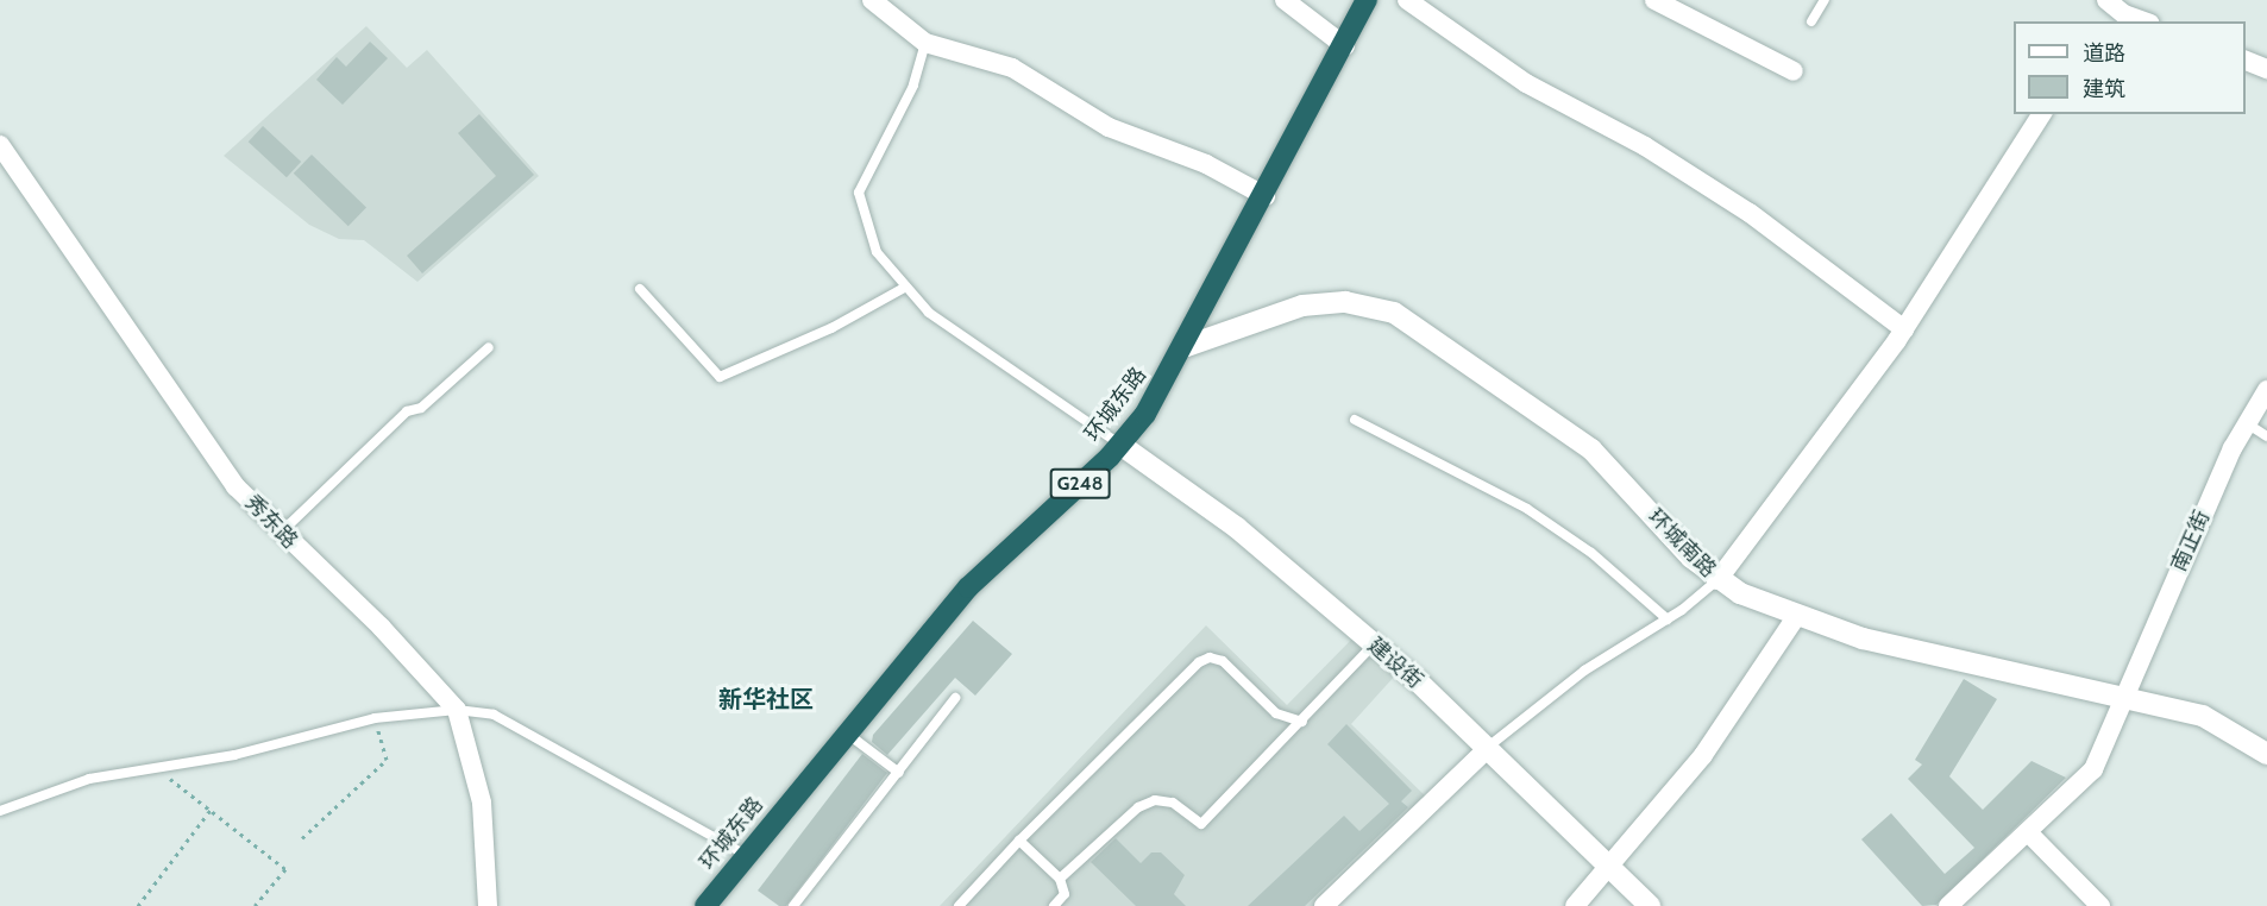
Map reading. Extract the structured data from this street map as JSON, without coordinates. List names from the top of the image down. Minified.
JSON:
{"streets":{"highway":["环城东路","G248"],"street":["秀东路","南正街","环城南路","建设街"]},"crossings":[["环城东路","环城南路"],["环城东路","建设街"],["南正街","环城南路"]],"districts":["新华社区"],"legend":["道路","建筑"]}
